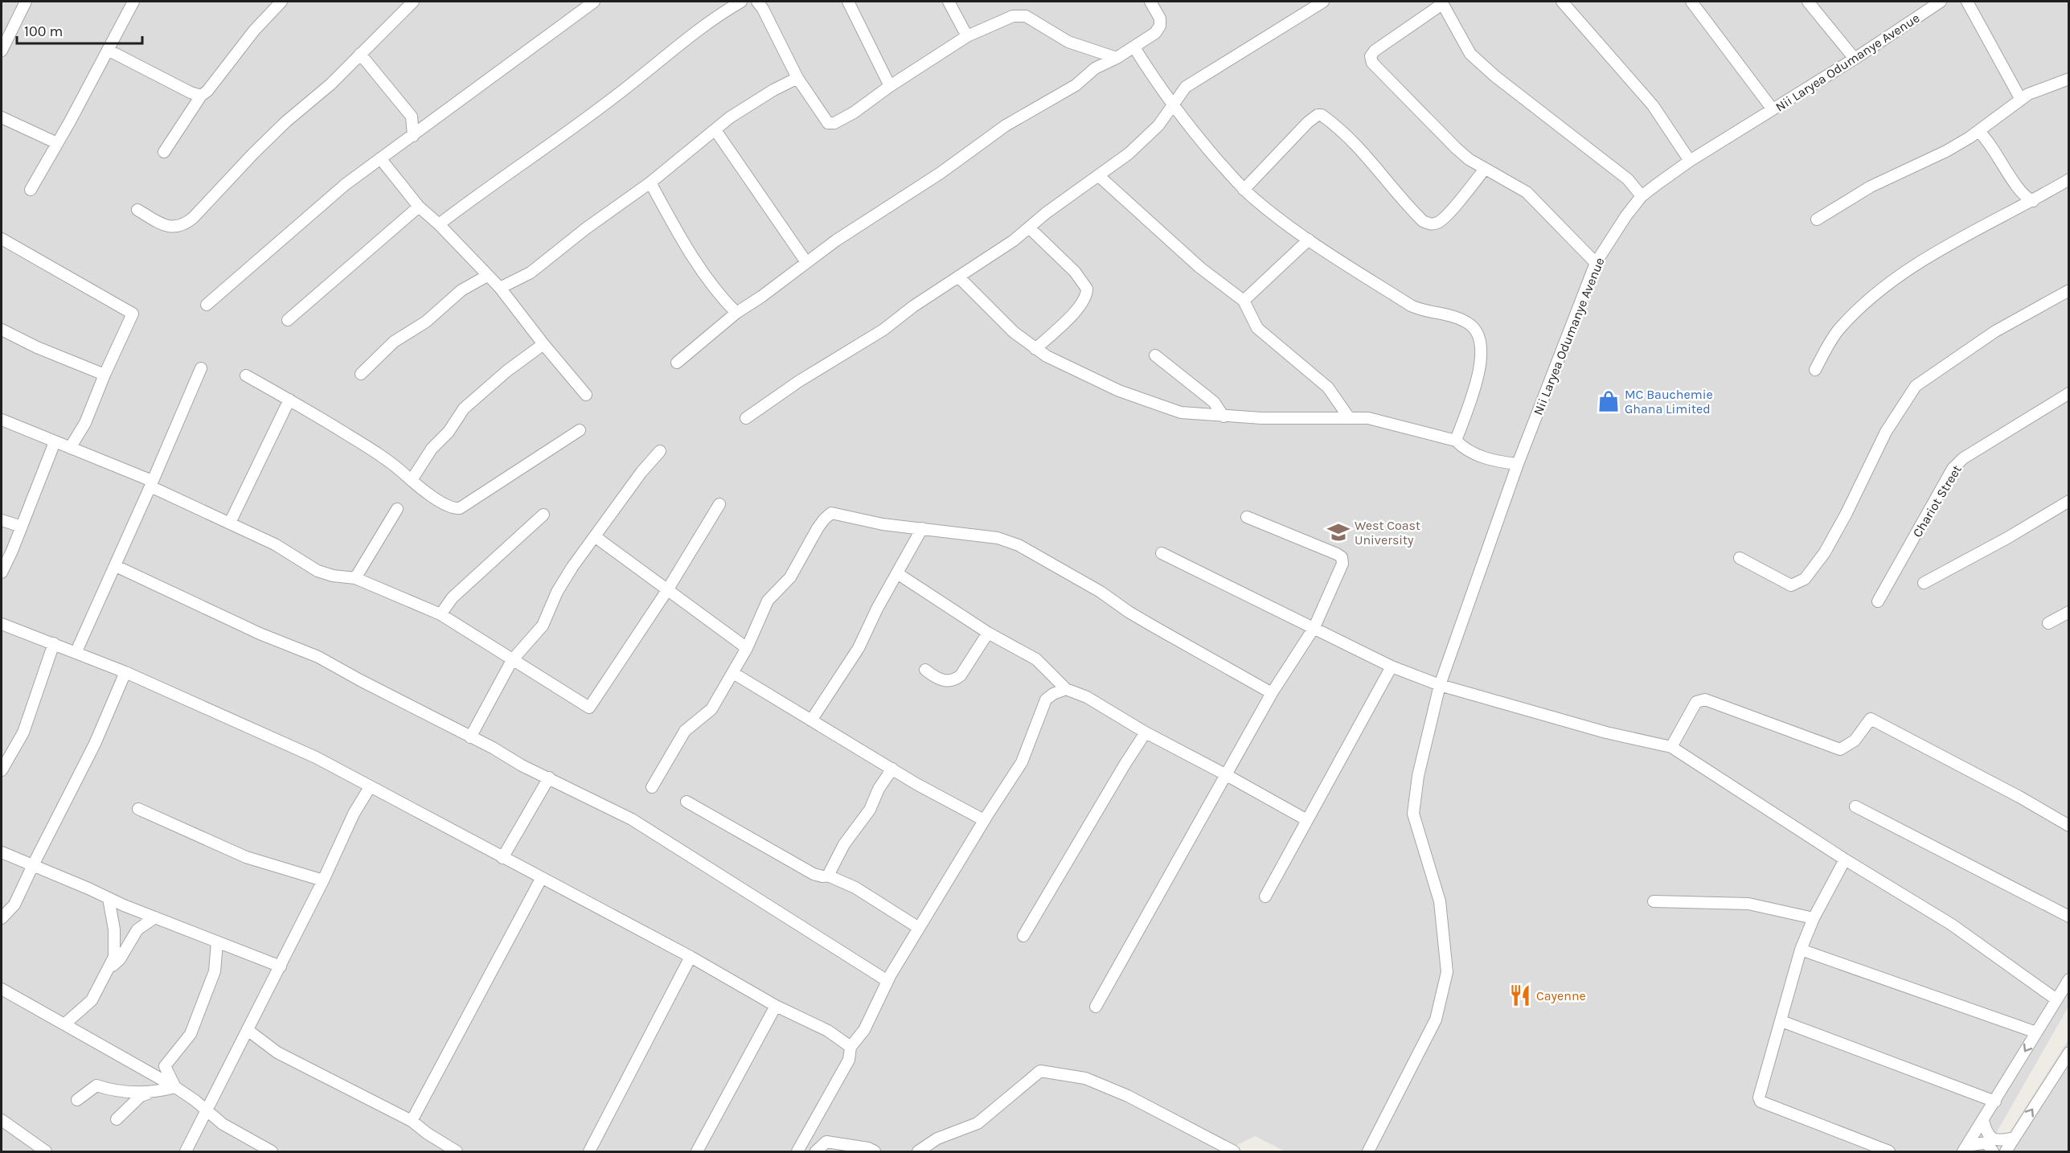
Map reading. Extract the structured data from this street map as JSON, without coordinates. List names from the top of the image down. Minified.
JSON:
{"streets":{"street":["Nii Laryea Odumanye Avenue","Chariot Street"]},"places":{"shop":["MC Bauchemie Ghana Limited"],"school or university":["West Coast University"],"restaurant":["Cayenne"]},"scale_bar":"100 m"}
